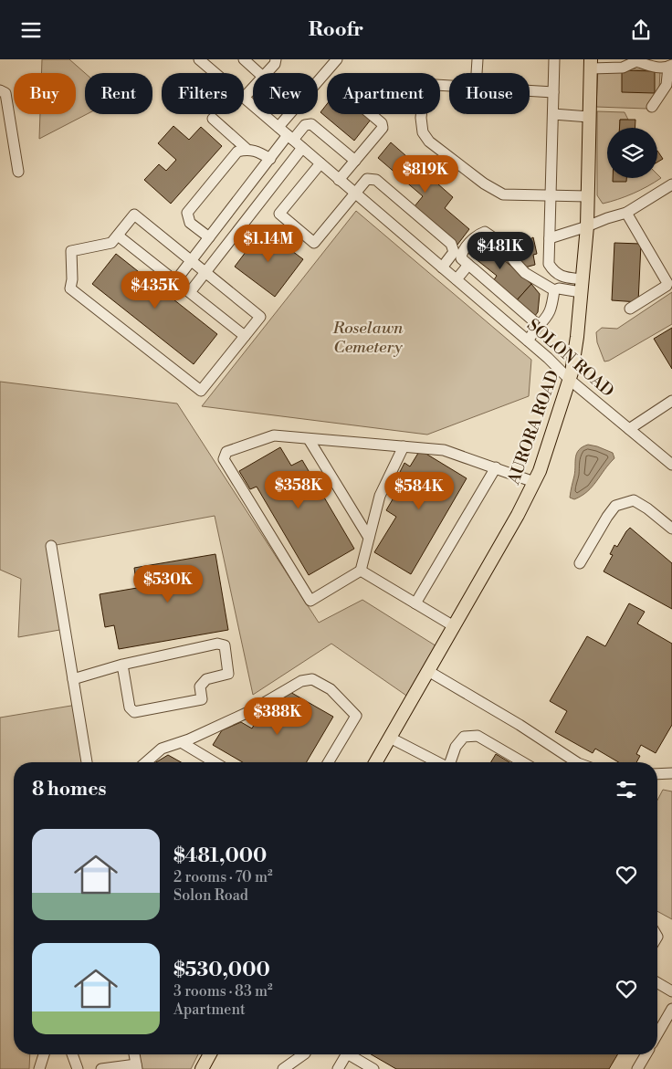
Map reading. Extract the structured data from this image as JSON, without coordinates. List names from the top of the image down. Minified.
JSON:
{"streets":{"main road":["AURORA ROAD"],"street":["SOLON ROAD"]},"crossings":[["SOLON ROAD","AURORA ROAD"]],"parks":["Roselawn Cemetery"],"page":{"header":"Roofr","chip":["Buy","Rent","Filters","New","Apartment","House"],"price":["$819K","$1.14M","$481K","$435K","$358K","$584K","$530K","$388K"],"heading":"8 homes","list":[{"name":"$481,000","note":"2 rooms · 70 m² · Solon Road"},{"name":"$530,000","note":"3 rooms · 83 m² · Apartment"}]}}
